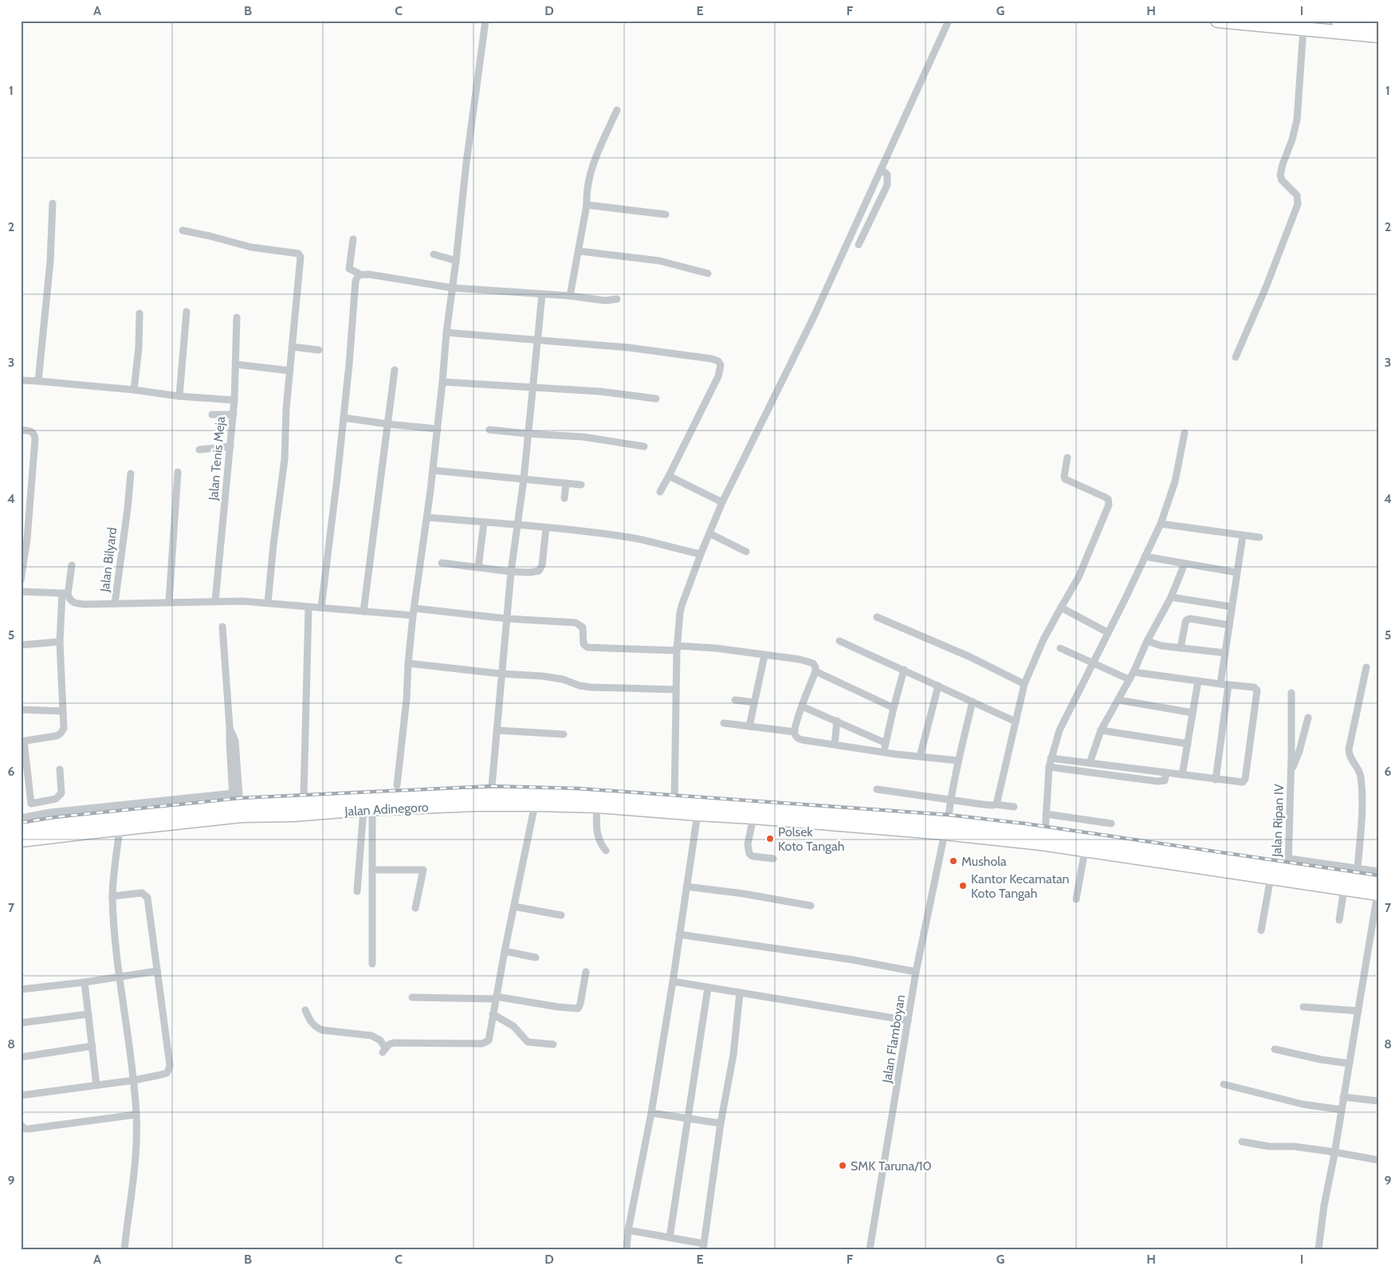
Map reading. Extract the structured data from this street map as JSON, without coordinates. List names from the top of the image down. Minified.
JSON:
{"streets":{"highway":["Jalan Adinegoro"],"street":["Jalan Tenis Meja","Jalan Bilyard","Jalan Ripan IV","Jalan Flamboyan"]},"crossings":[["Jalan Adinegoro","Jalan Flamboyan"]],"places":["Polsek Koto Tangah","Mushola","Kantor Kecamatan Koto Tangah","SMK Taruna/10"],"grid":{"columns":["A","B","C","D","E","F","G","H","I"],"rows":["1","2","3","4","5","6","7","8","9"]}}
